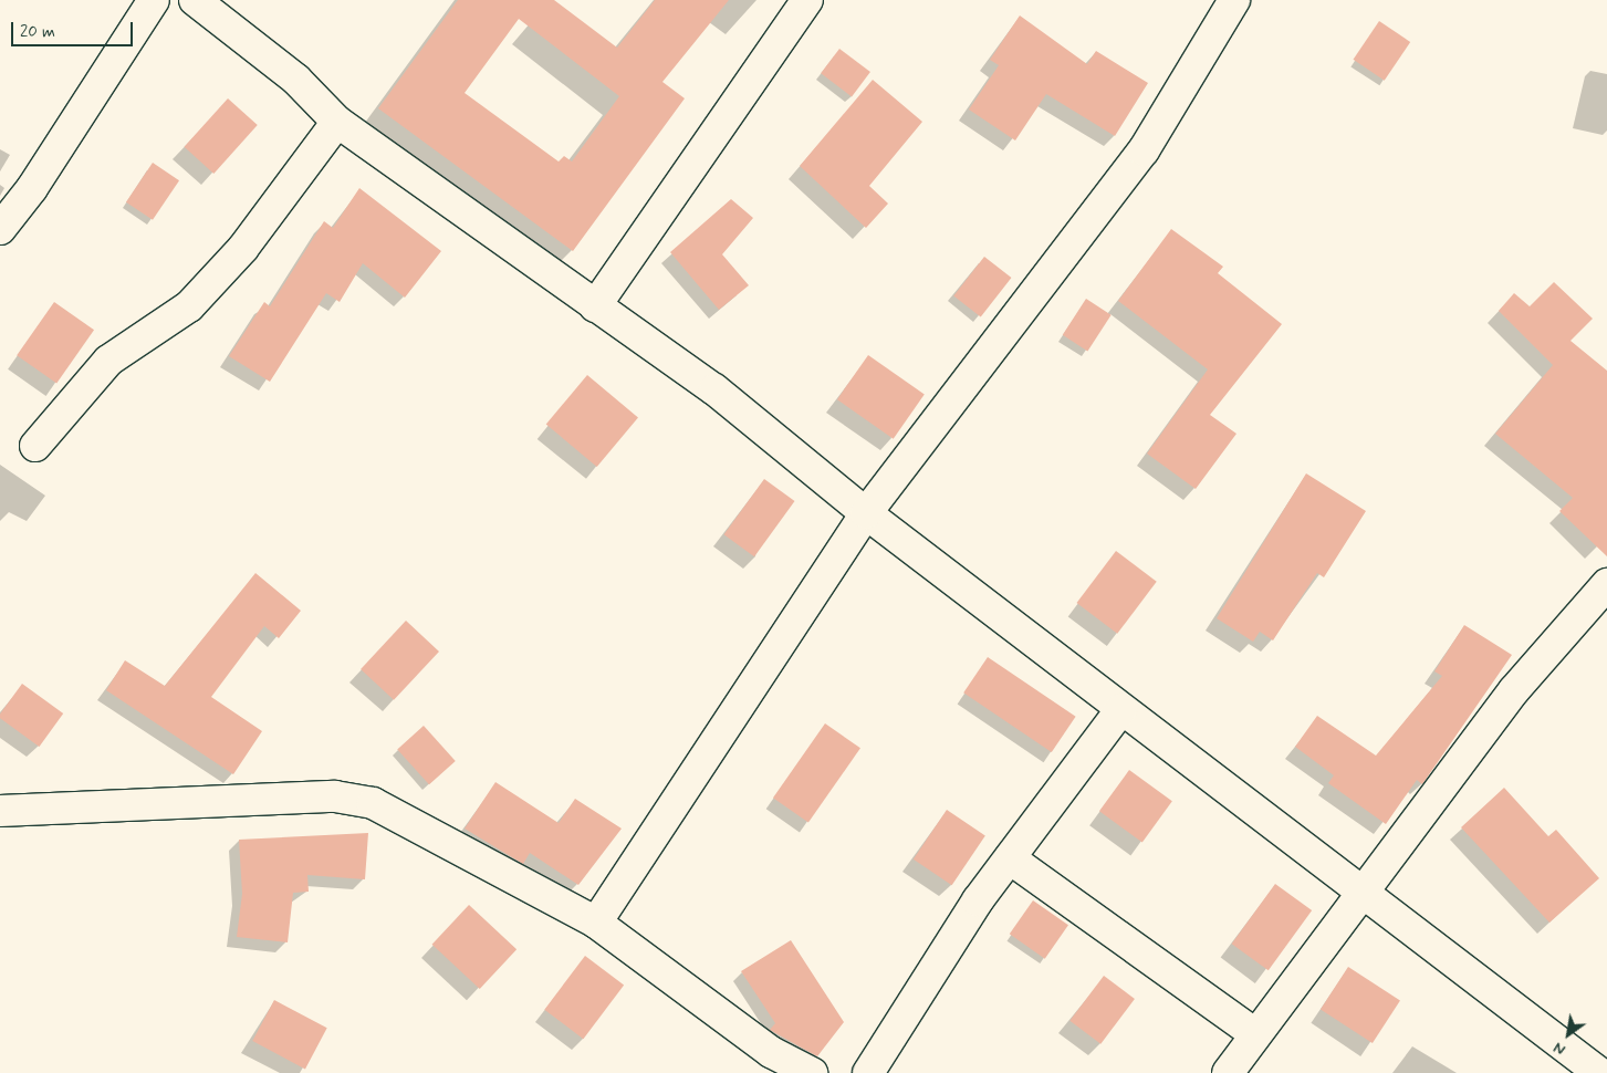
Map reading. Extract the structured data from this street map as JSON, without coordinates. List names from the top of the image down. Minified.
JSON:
{"scale_bar":"20 m","north":"bottom left"}
